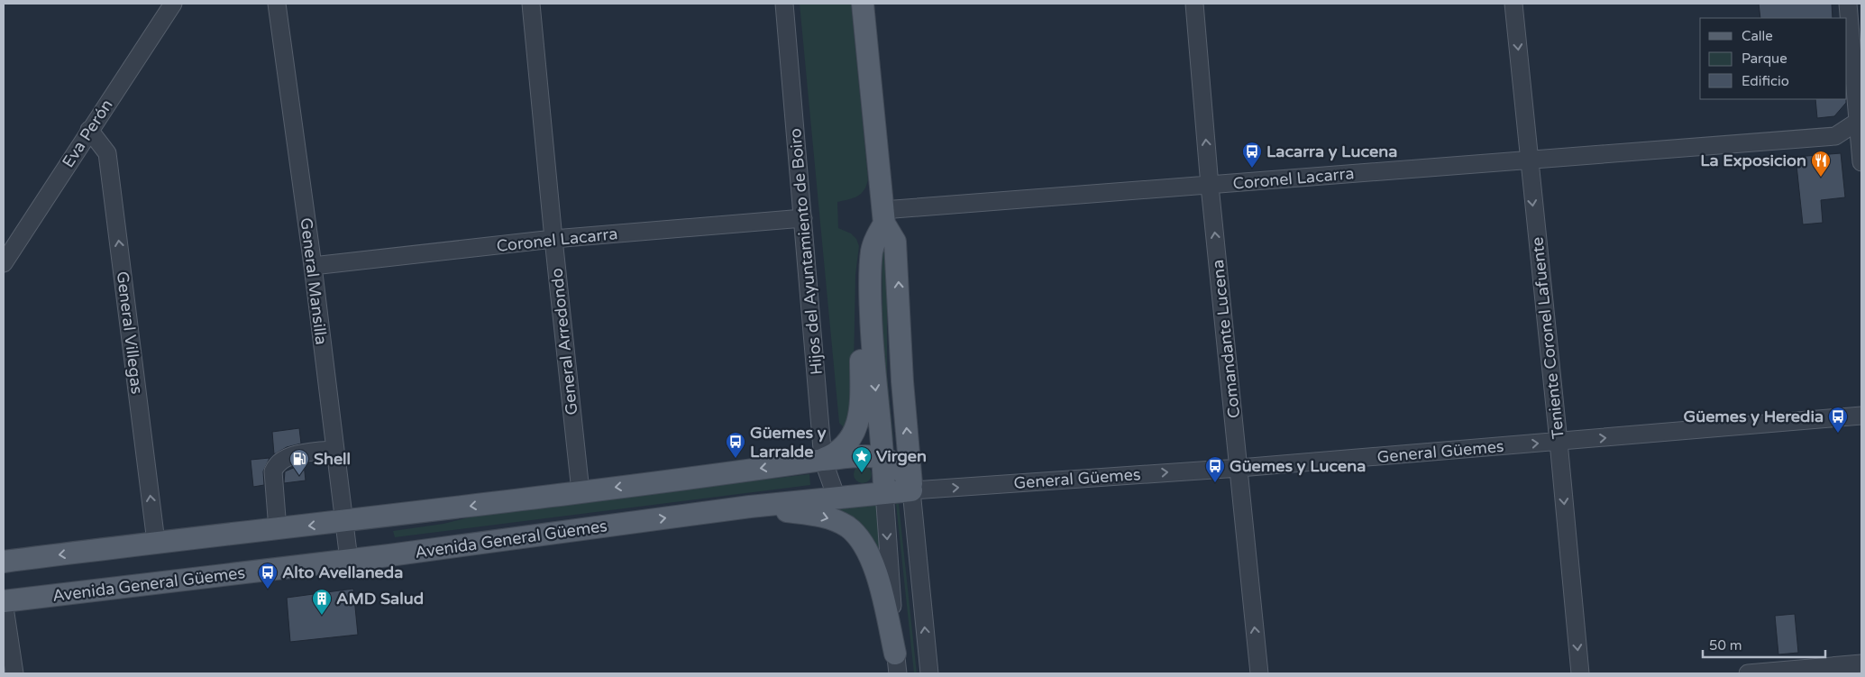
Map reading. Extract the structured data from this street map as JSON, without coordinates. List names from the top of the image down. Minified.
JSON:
{"streets":{"main road":["Avenida General Güemes"],"street":["Eva Perón","Coronel Lacarra","Hijos del Ayuntamiento de Boiro","General Mansilla","General Villegas","Teniente Coronel Lafuente","Comandante Lucena","General Arredondo","General Güemes"]},"crossings":[["Eva Perón","General Villegas"],["Coronel Lacarra","Hijos del Ayuntamiento de Boiro"],["Coronel Lacarra","General Mansilla"],["Coronel Lacarra","Teniente Coronel Lafuente"],["Coronel Lacarra","Comandante Lucena"],["Coronel Lacarra","General Arredondo"],["Hijos del Ayuntamiento de Boiro","Avenida General Güemes"],["General Mansilla","Avenida General Güemes"],["Teniente Coronel Lafuente","General Güemes"],["Comandante Lucena","General Güemes"],["General Güemes","Avenida General Güemes"]],"one_way":["General Villegas","Teniente Coronel Lafuente","Comandante Lucena","General Güemes"],"places":{"bus stop":["Lacarra y Lucena","Güemes y Heredia","Güemes y Larralde","Güemes y Lucena","Alto Avellaneda"],"restaurant":["La Exposicion"],"place":["Virgen"],"fuel station":["Shell"],"building":["AMD Salud"]},"legend":["Calle","Parque","Edificio"],"scale_bar":"50 m"}
